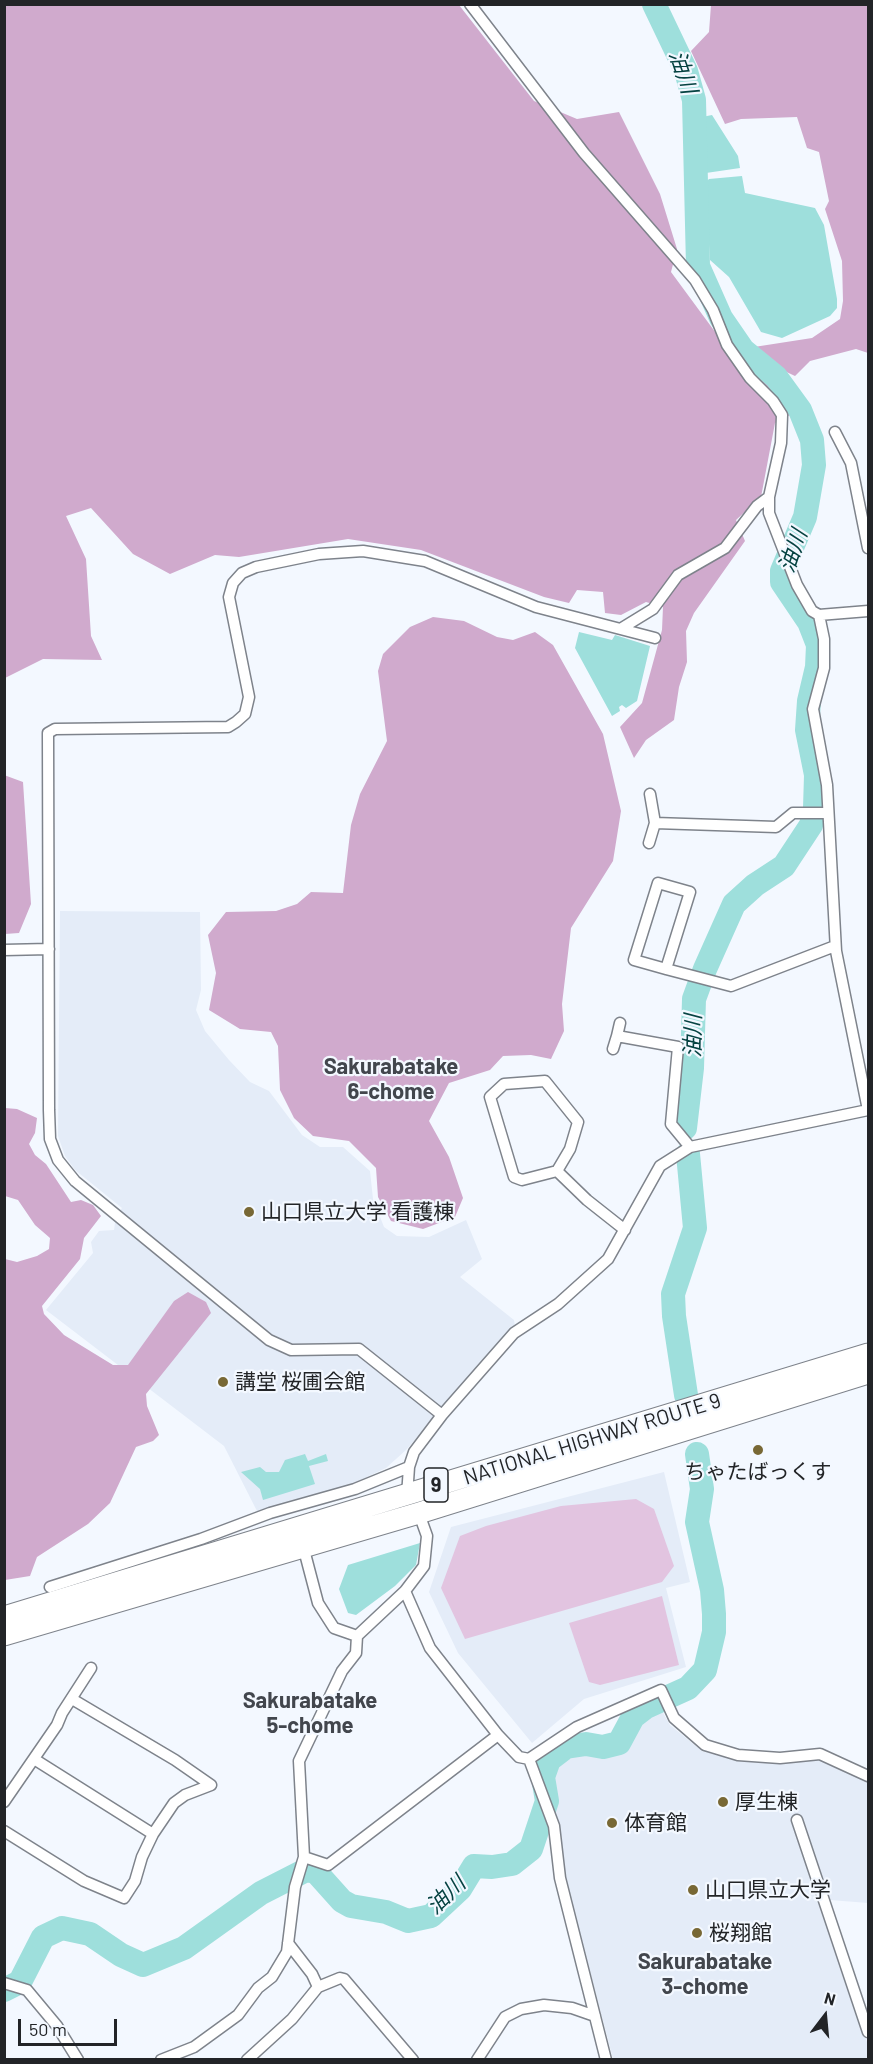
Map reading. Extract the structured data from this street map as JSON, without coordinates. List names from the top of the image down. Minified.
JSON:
{"streets":{"highway":["NATIONAL HIGHWAY ROUTE 9","9"]},"districts":["Sakurabatake 6-chome","Sakurabatake 5-chome","Sakurabatake 3-chome"],"water":["油川"],"places":["山口県立大学 看護棟","講堂 桜圃会館","ちゃたばっくす","厚生棟","体育館","山口県立大学","桜翔館"],"scale_bar":"50 m","north":"top"}
